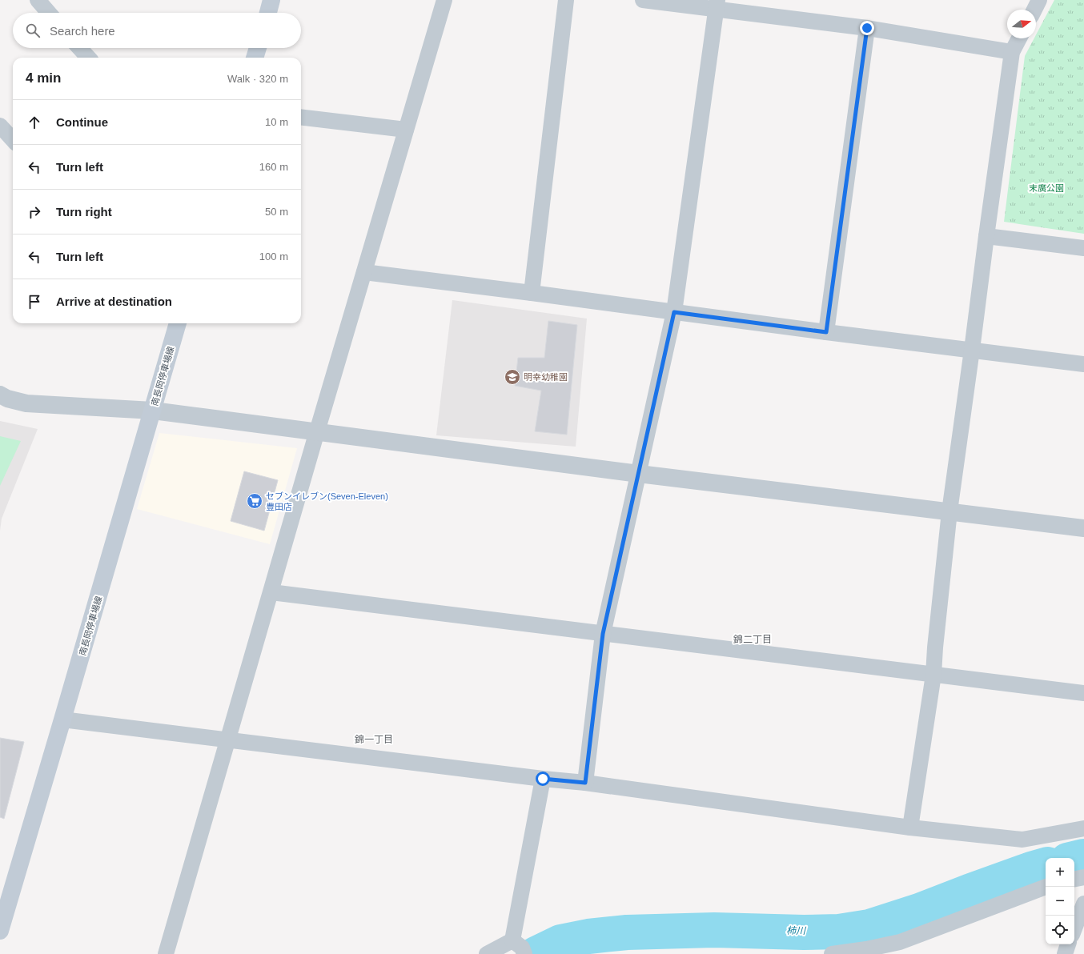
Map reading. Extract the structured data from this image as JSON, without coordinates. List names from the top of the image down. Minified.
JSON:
{"streets":{"main road":["南長岡停車場線"]},"districts":["錦二丁目","錦一丁目"],"water":["柿川"],"parks":["末廣公園"],"places":{"school or university":["明幸幼稚園"],"supermarket":["セブンイレブン(Seven-Eleven) 豊田店"]},"north":"right","page":{"search":"Search here","heading":["4 min","Walk · 320 m"],"list":[["Continue","10 m"],["Turn left","160 m"],["Turn right","50 m"],["Turn left","100 m"],"Arrive at destination"],"map_buttons":["+","−"]}}
